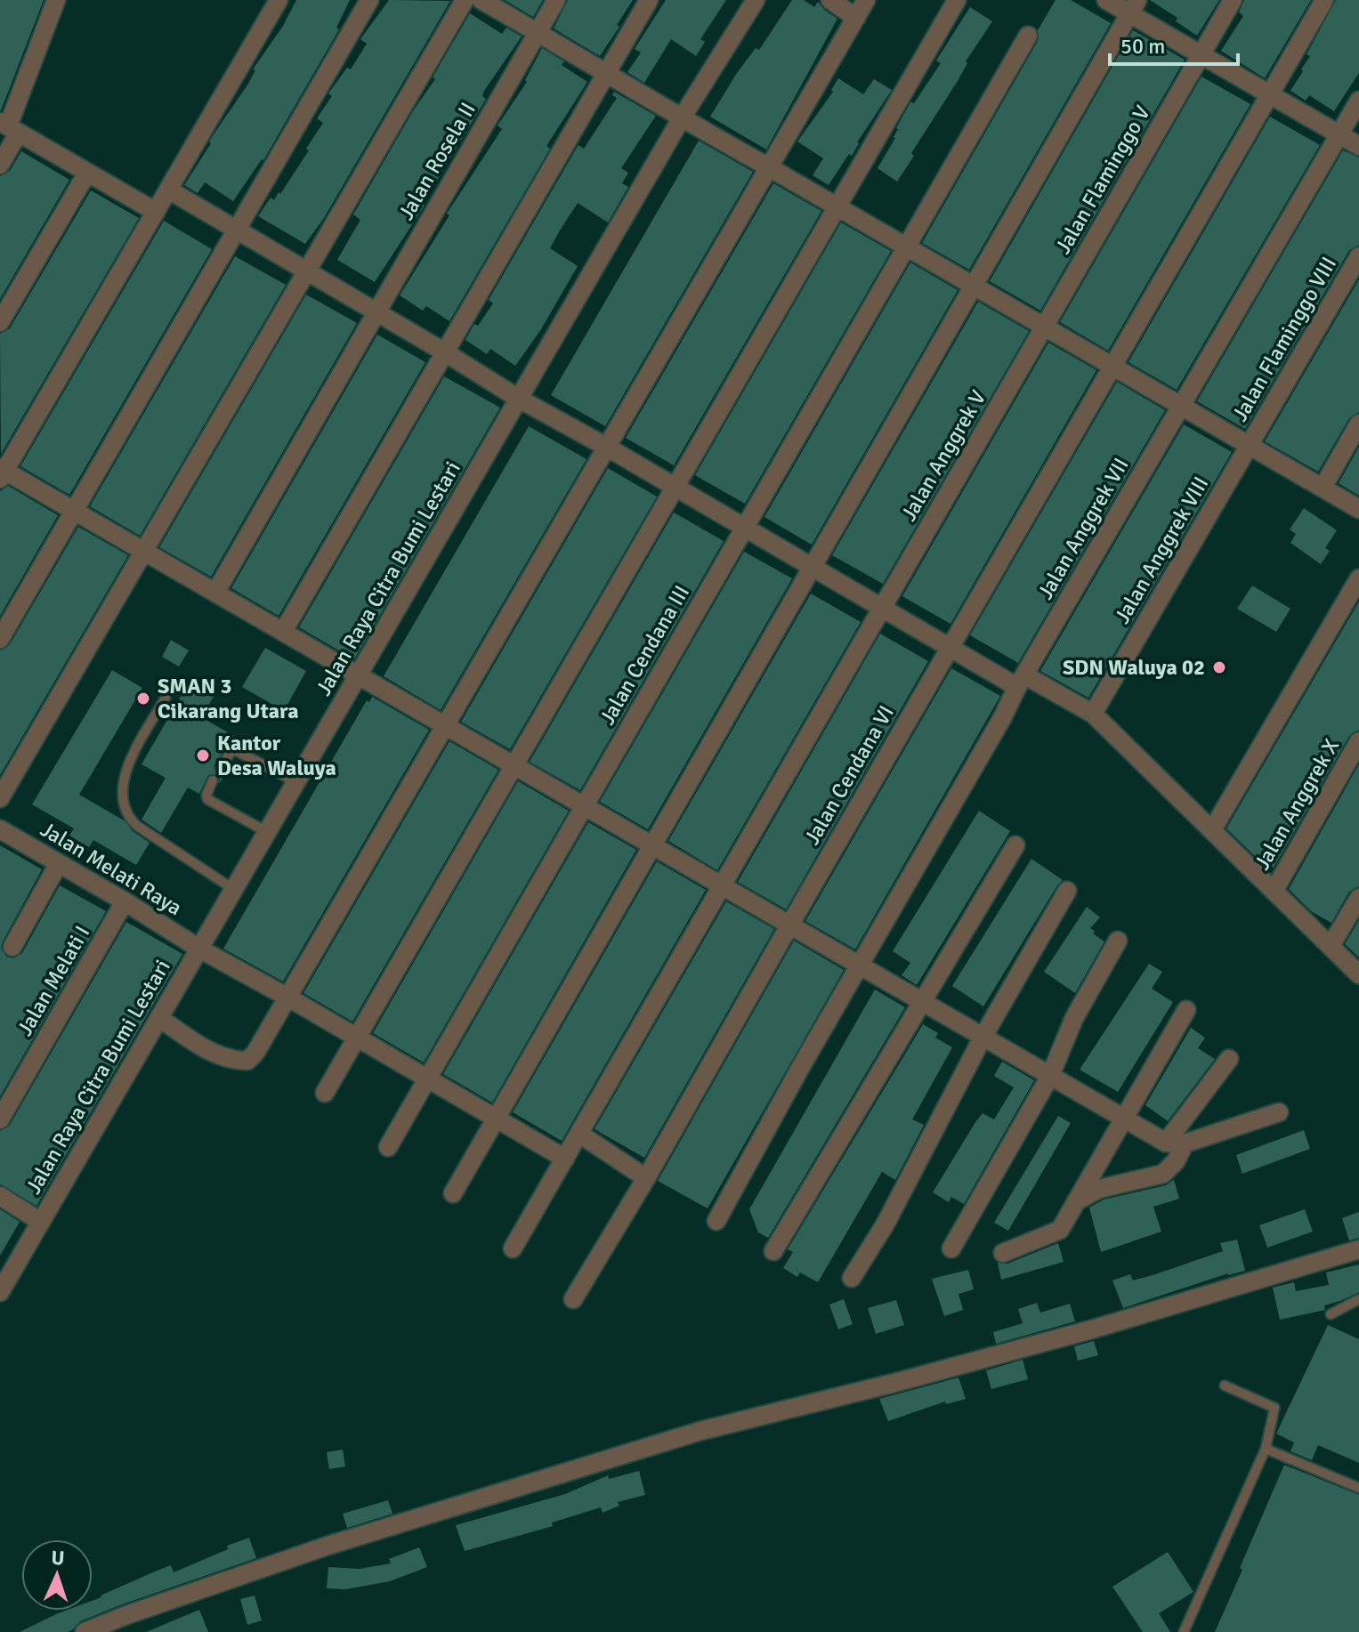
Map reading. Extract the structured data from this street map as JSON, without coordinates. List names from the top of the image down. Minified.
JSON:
{"streets":{"street":["Jalan Rosela II","Jalan Flaminggo V","Jalan Flaminggo VIII","Jalan Anggrek V","Jalan Anggrek VII","Jalan Anggrek VIII","Jalan Raya Citra Bumi Lestari","Jalan Cendana III","Jalan Cendana VI","Jalan Anggrek X","Jalan Melati Raya","Jalan Melati I"]},"crossings":[["Jalan Flaminggo V","Jalan Anggrek V"],["Jalan Flaminggo VIII","Jalan Anggrek VIII"],["Jalan Anggrek V","Jalan Melati Raya"],["Jalan Raya Citra Bumi Lestari","Jalan Melati Raya"],["Jalan Cendana III","Jalan Melati Raya"],["Jalan Melati Raya","Jalan Melati I"]],"places":["SDN Waluya 02","SMAN 3 Cikarang Utara","Kantor Desa Waluya"],"scale_bar":"50 m","north":"top"}
